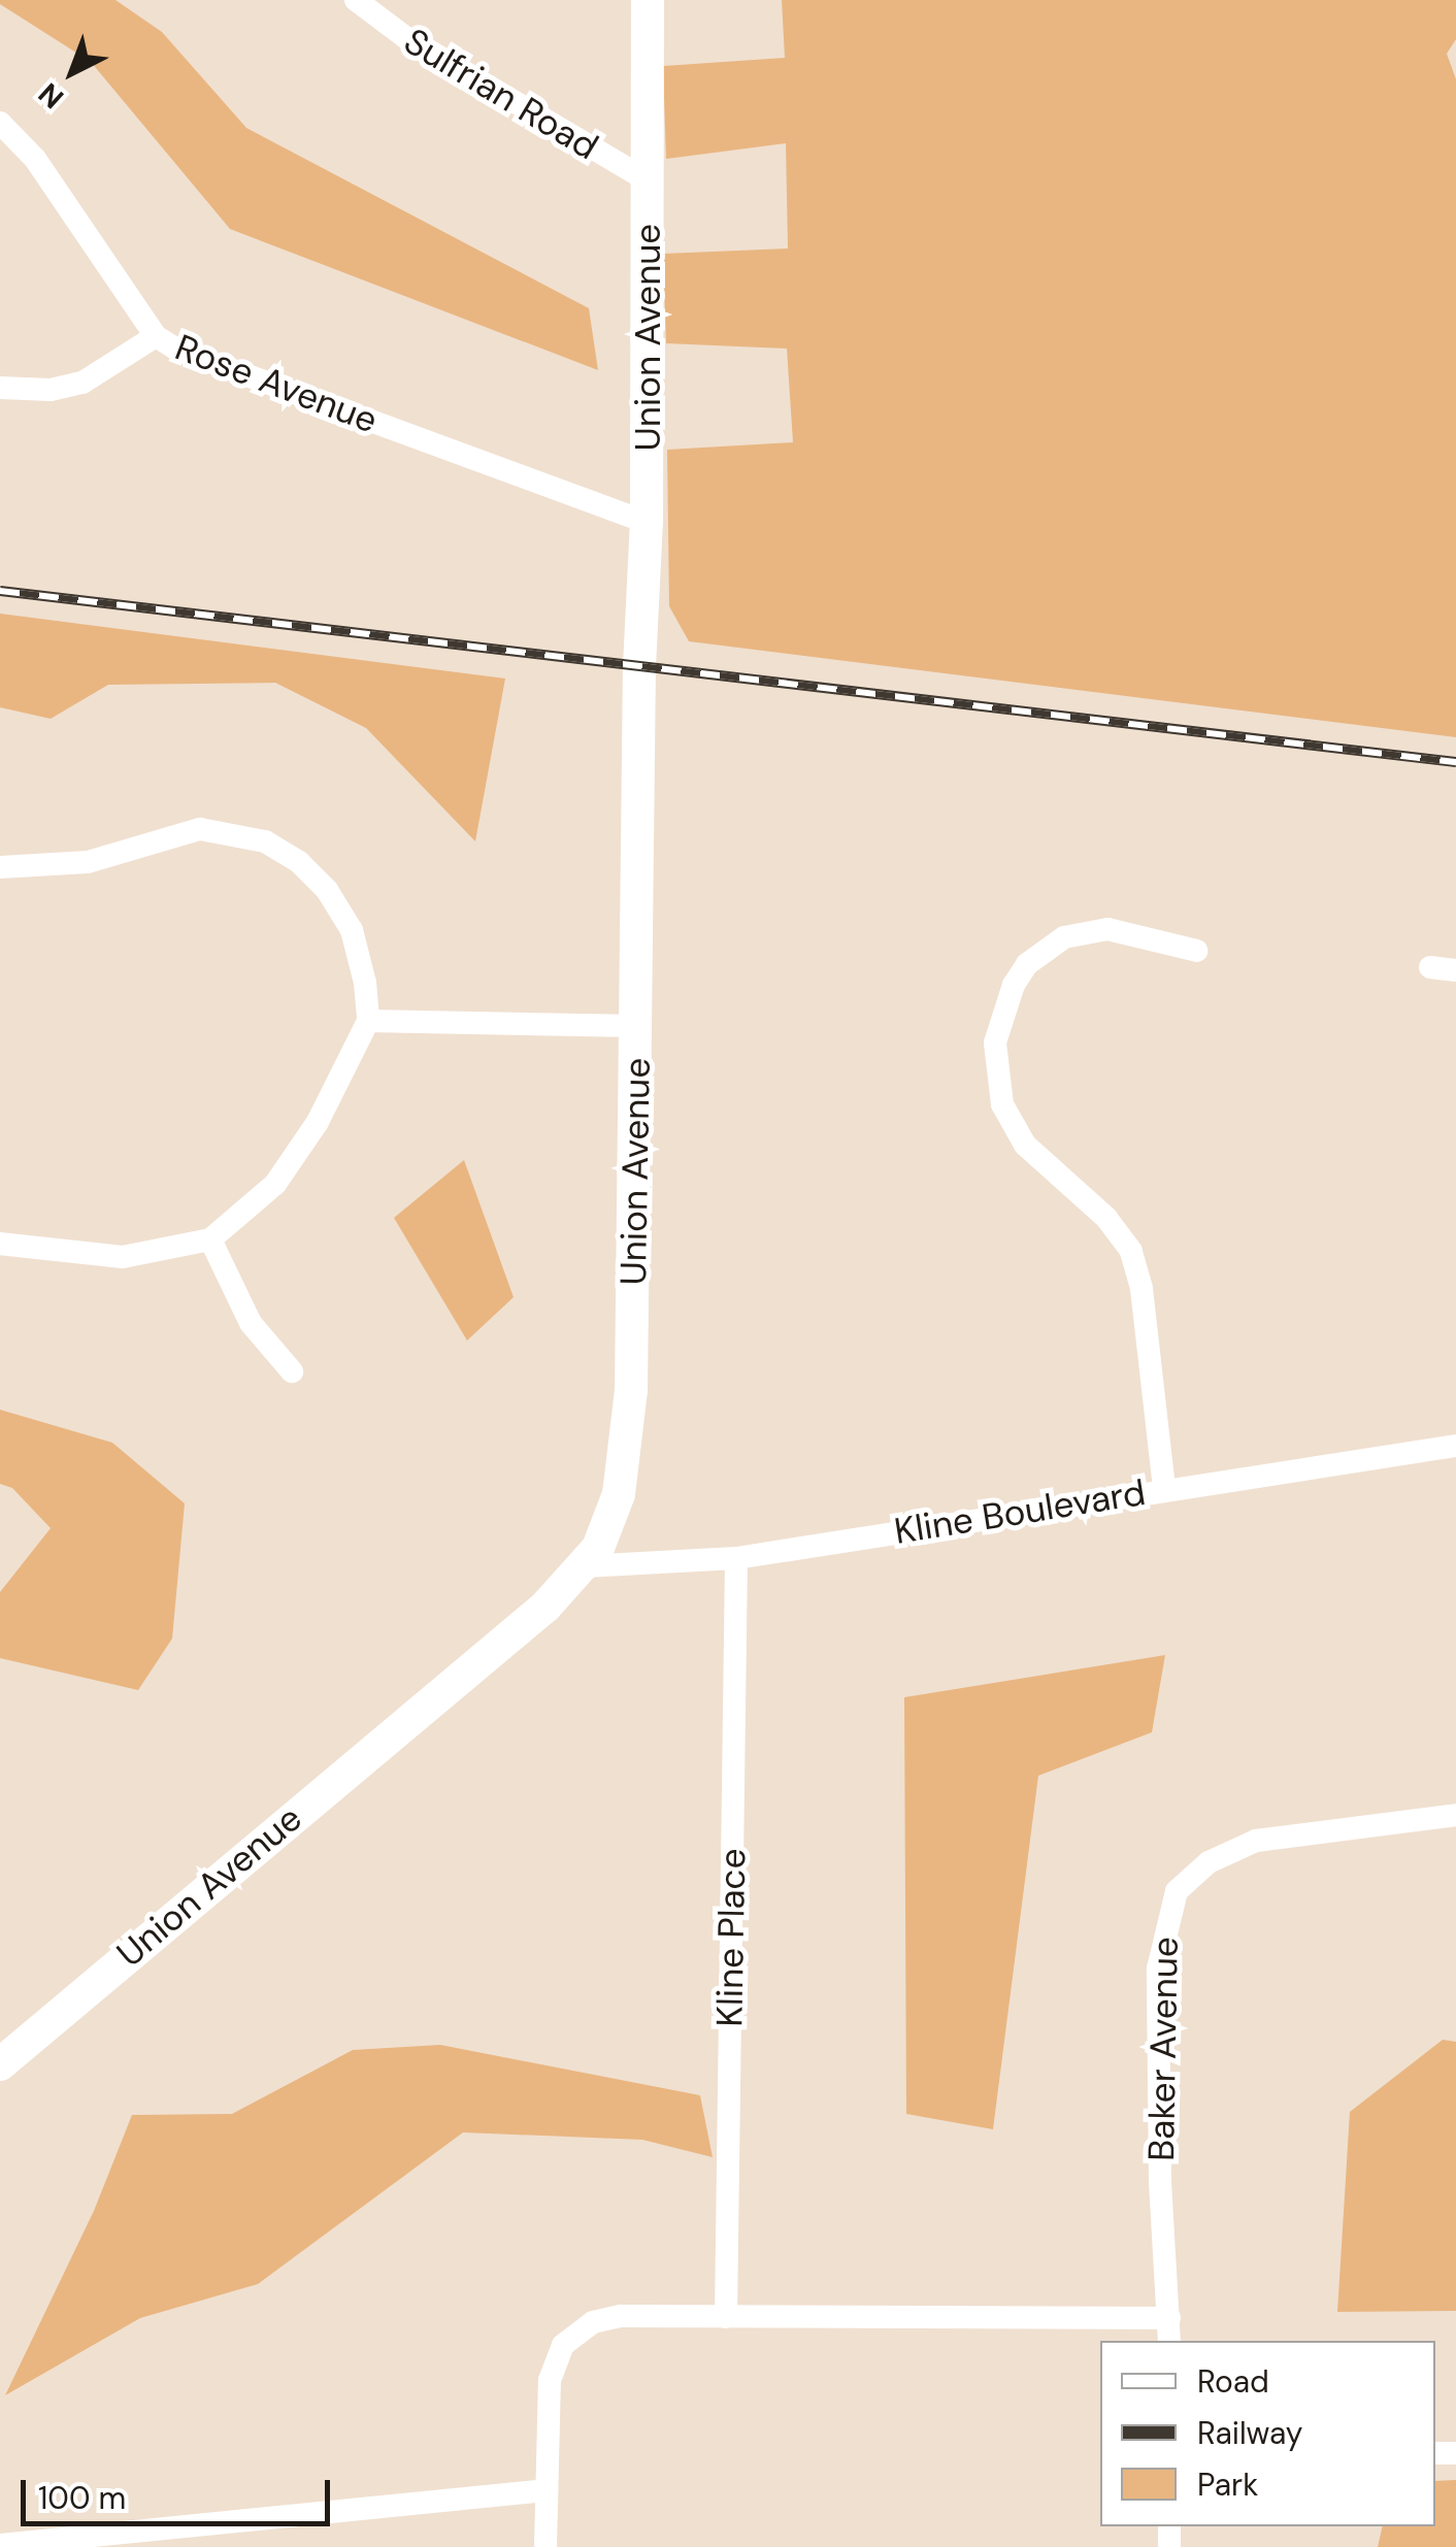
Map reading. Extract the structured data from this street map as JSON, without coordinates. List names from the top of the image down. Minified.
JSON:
{"streets":{"main road":["Union Avenue"],"street":["Sulfrian Road","Rose Avenue","Kline Boulevard","Kline Place","Baker Avenue"]},"crossings":[["Sulfrian Road","Union Avenue"],["Union Avenue","Rose Avenue"],["Union Avenue","Kline Boulevard"],["Kline Boulevard","Kline Place"]],"legend":["Road","Railway","Park"],"scale_bar":"100 m","north":"bottom left"}
